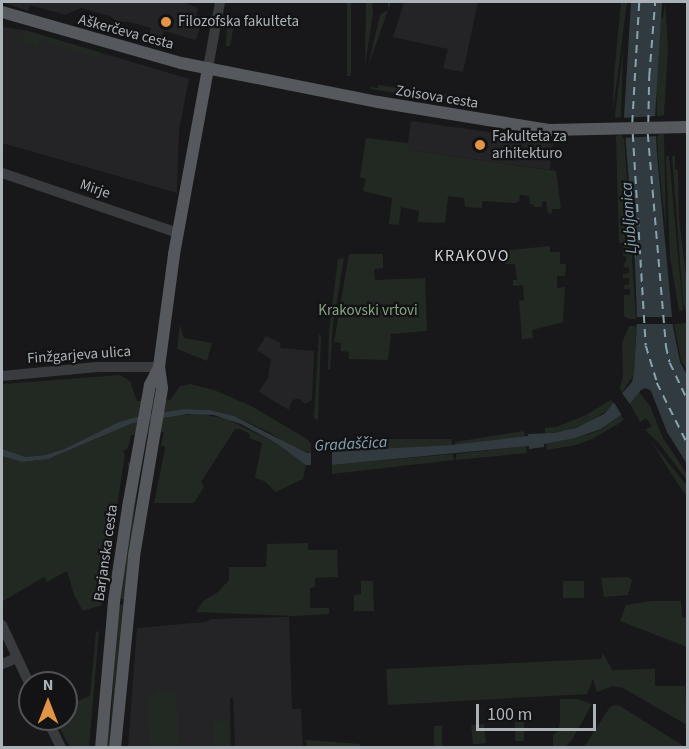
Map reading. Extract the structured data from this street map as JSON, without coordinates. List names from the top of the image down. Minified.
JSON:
{"streets":{"main road":["Aškerčeva cesta","Zoisova cesta","Barjanska cesta"],"street":["Mirje","Finžgarjeva ulica"]},"crossings":[["Aškerčeva cesta","Zoisova cesta"],["Aškerčeva cesta","Barjanska cesta"],["Zoisova cesta","Barjanska cesta"],["Mirje","Barjanska cesta"],["Finžgarjeva ulica","Barjanska cesta"]],"districts":["KRAKOVO"],"water":["Ljubljanica","Gradaščica"],"parks":["Krakovski vrtovi"],"places":["Filozofska fakulteta","Fakulteta za arhitekturo"],"scale_bar":"100 m","north":"top"}
